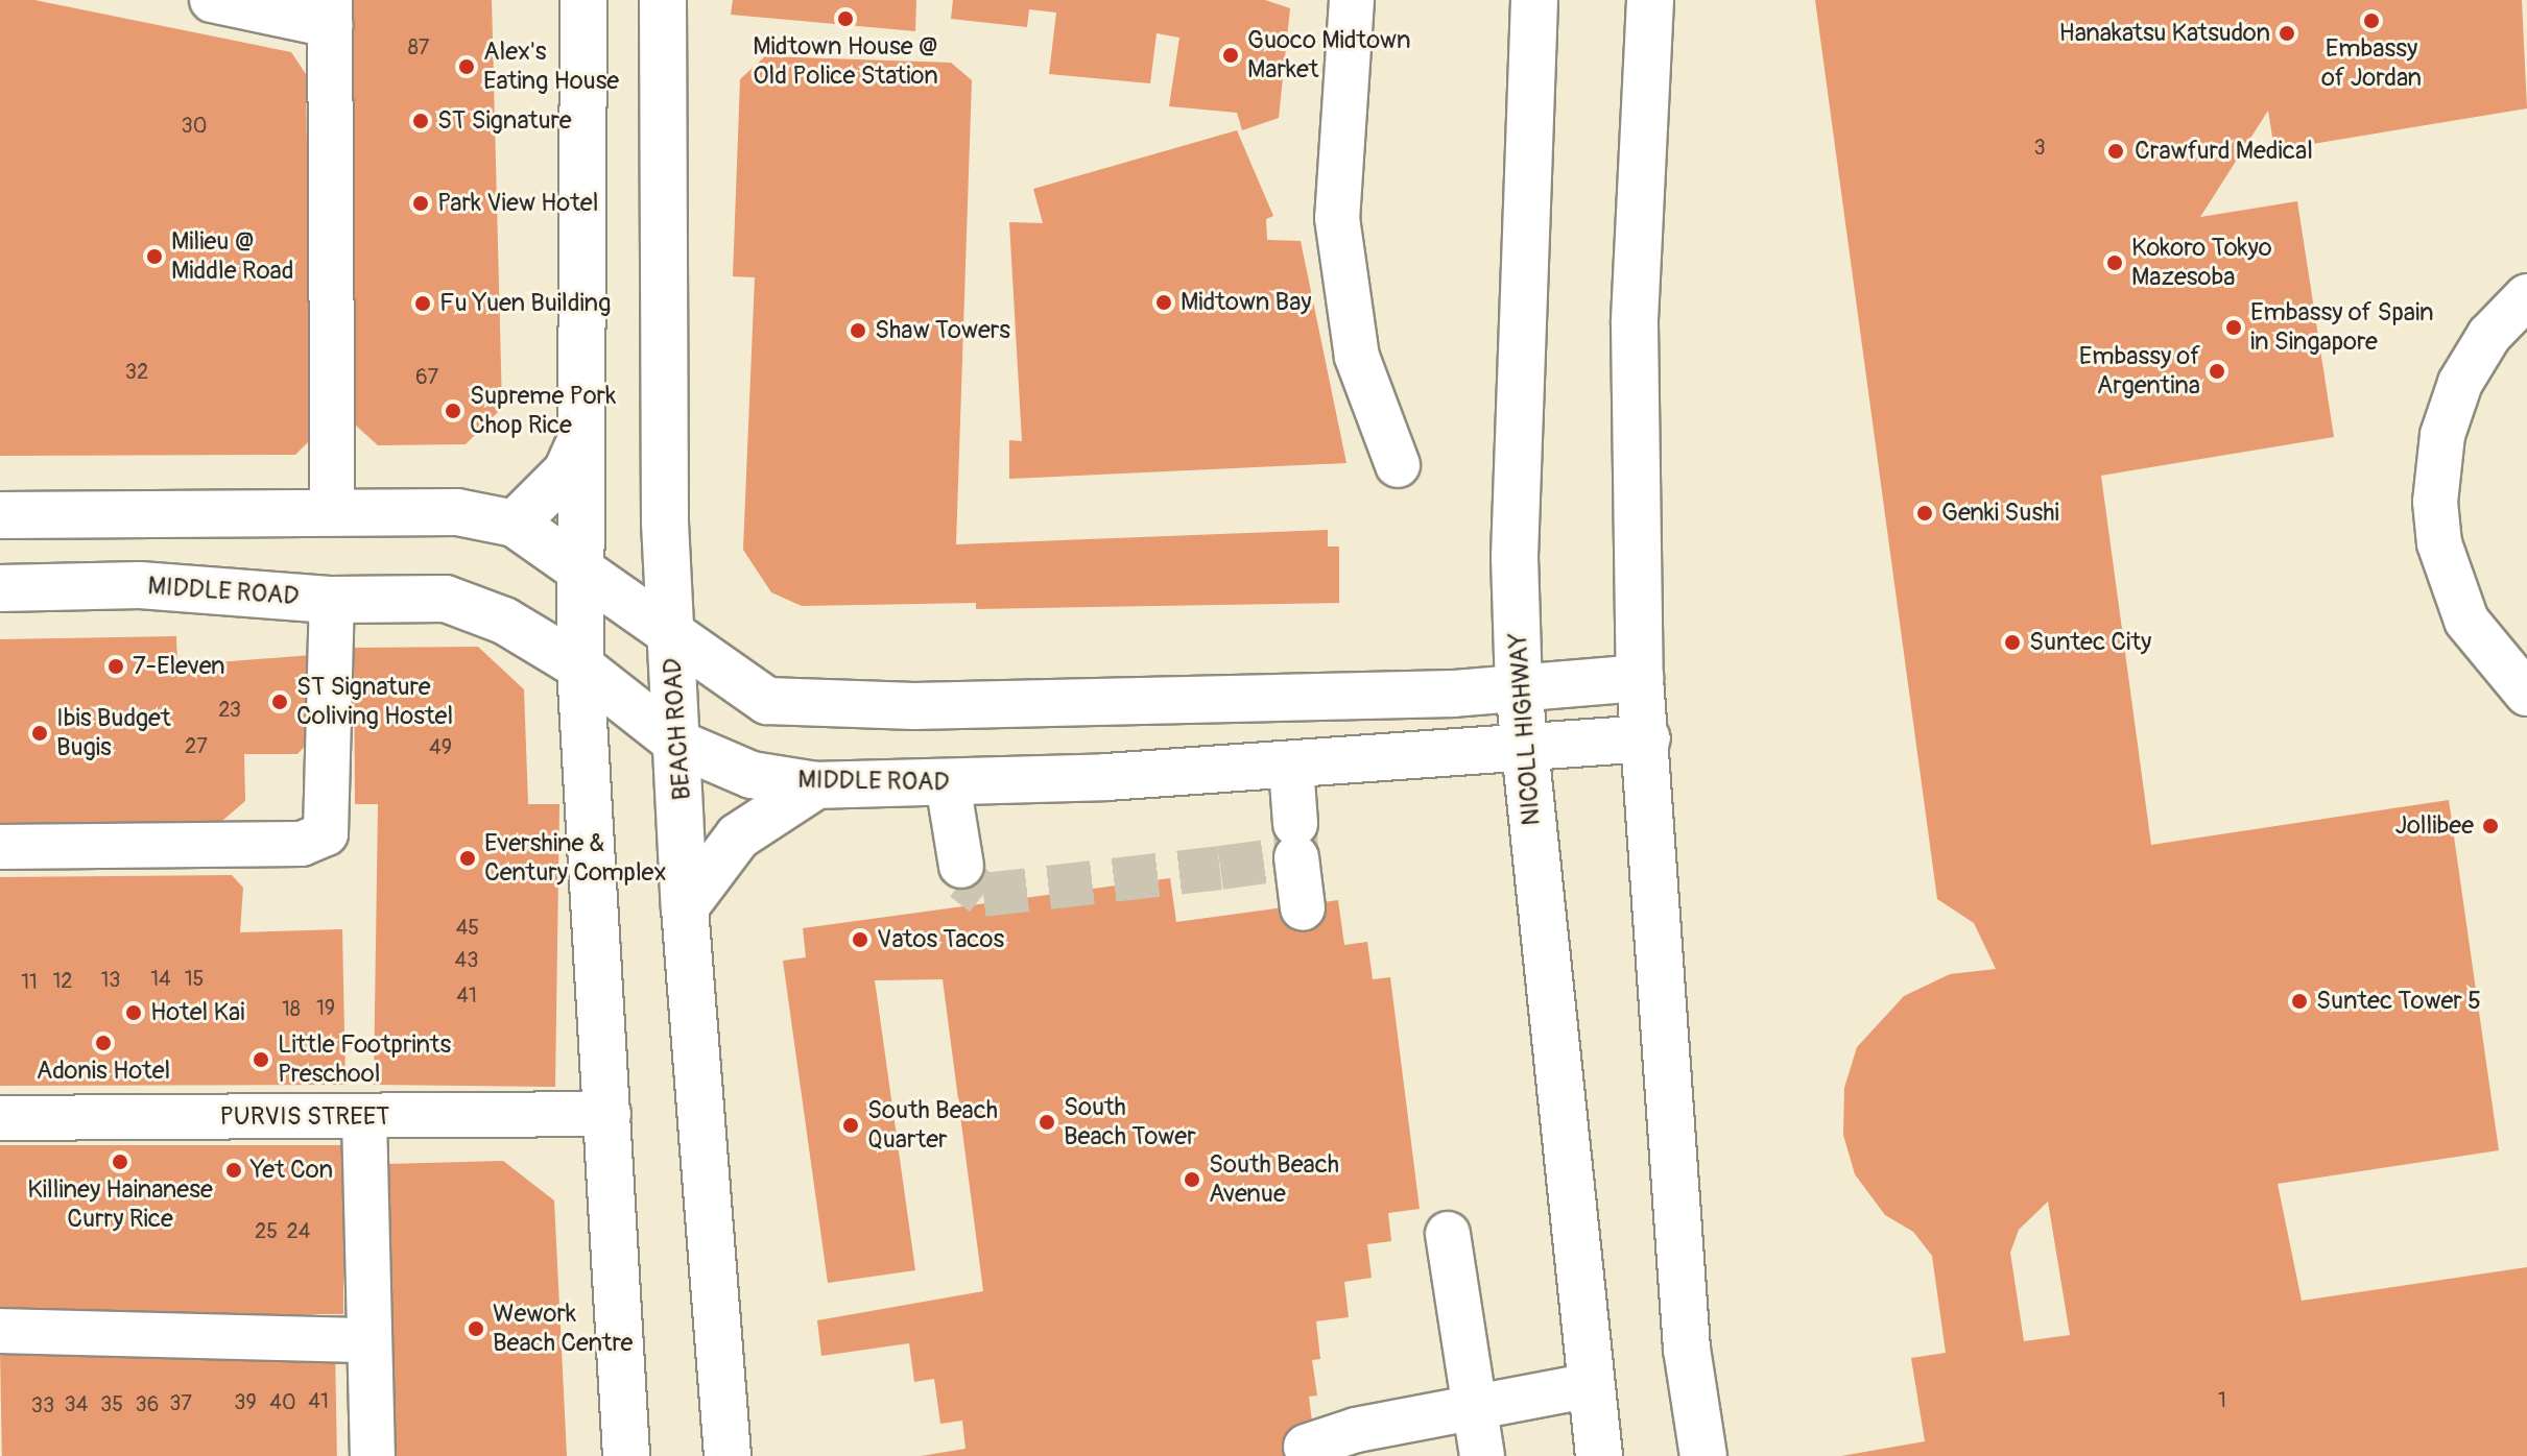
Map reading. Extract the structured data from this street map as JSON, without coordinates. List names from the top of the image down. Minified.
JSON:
{"streets":{"main road":["MIDDLE ROAD","BEACH ROAD","NICOLL HIGHWAY"],"street":["PURVIS STREET"]},"crossings":[["MIDDLE ROAD","BEACH ROAD"],["MIDDLE ROAD","NICOLL HIGHWAY"]],"places":["Midtown House @ Old Police Station","Embassy of Jordan","Hanakatsu Katsudon","Guoco Midtown Market","Alex's Eating House","ST Signature","Crawfurd Medical","Park View Hotel","Milieu @ Middle Road","Kokoro Tokyo Mazesoba","Midtown Bay","Fu Yuen Building","Embassy of Spain in Singapore","Shaw Towers","Embassy of Argentina","Supreme Pork Chop Rice","Genki Sushi","Suntec City","7-Eleven","ST Signature Coliving Hostel","Ibis Budget Bugis","Jollibee","Evershine & Century Complex","Vatos Tacos","Suntec Tower 5","Hotel Kai","Adonis Hotel","Little Footprints Preschool","South Beach Tower","South Beach Quarter","Killiney Hainanese Curry Rice","Yet Con","South Beach Avenue","Wework Beach Centre"],"house_numbers":["87","30","3","32","67","23","27","49","45","43","14","15","13","12","11","41","19","18","25","24","1","41","39","40","37","34","35","36","33"]}
